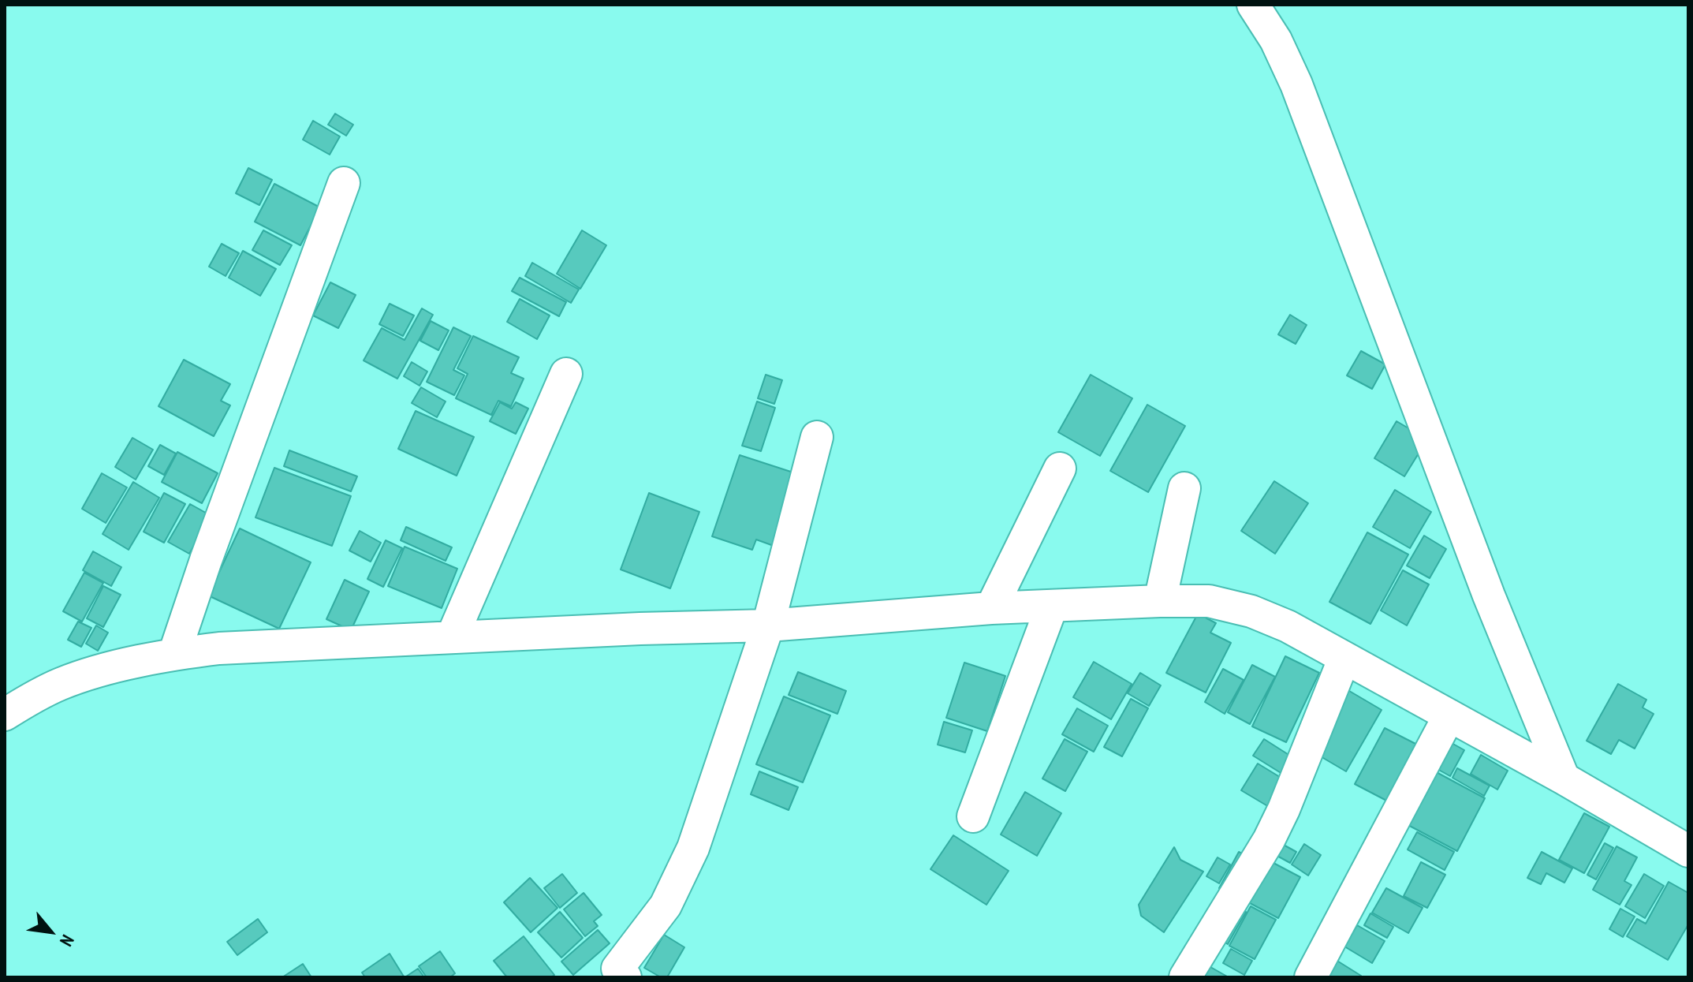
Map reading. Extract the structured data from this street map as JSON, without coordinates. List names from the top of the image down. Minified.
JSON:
{"north":"bottom right"}
